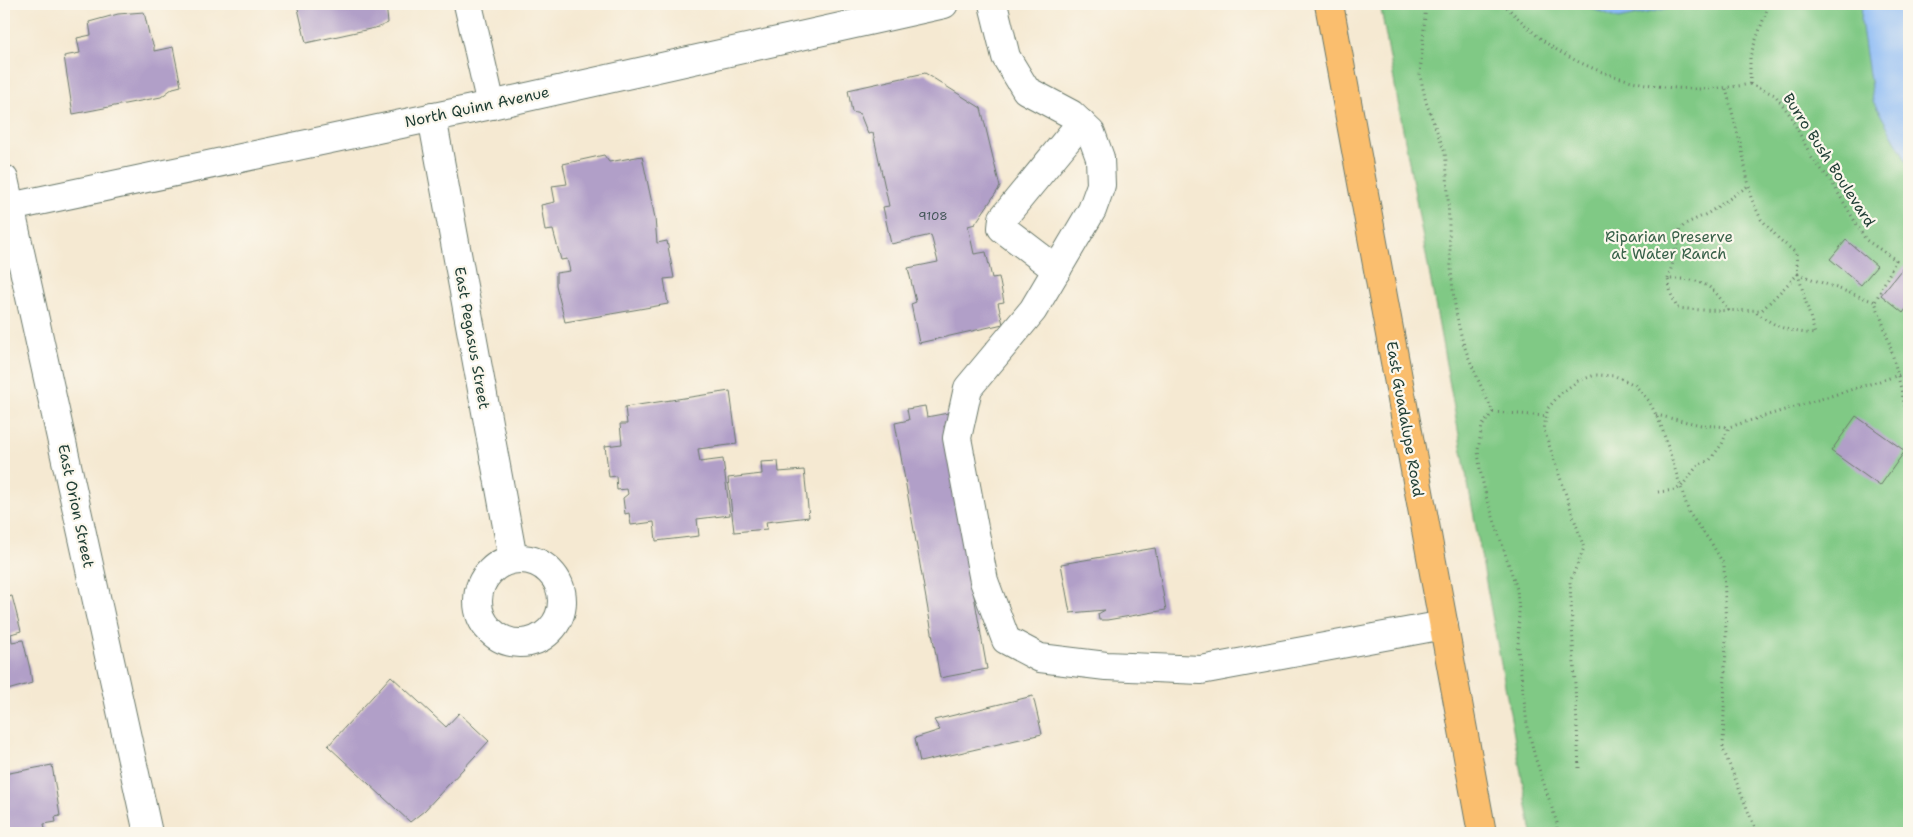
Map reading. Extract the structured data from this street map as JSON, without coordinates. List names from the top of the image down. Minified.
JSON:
{"streets":{"main road":["East Guadalupe Road"],"street":["North Quinn Avenue","East Pegasus Street","East Orion Street"],"path":["Burro Bush Boulevard"]},"crossings":[["North Quinn Avenue","East Pegasus Street"],["North Quinn Avenue","East Orion Street"]],"parks":["Riparian Preserve at Water Ranch"],"house_numbers":["9108"]}
